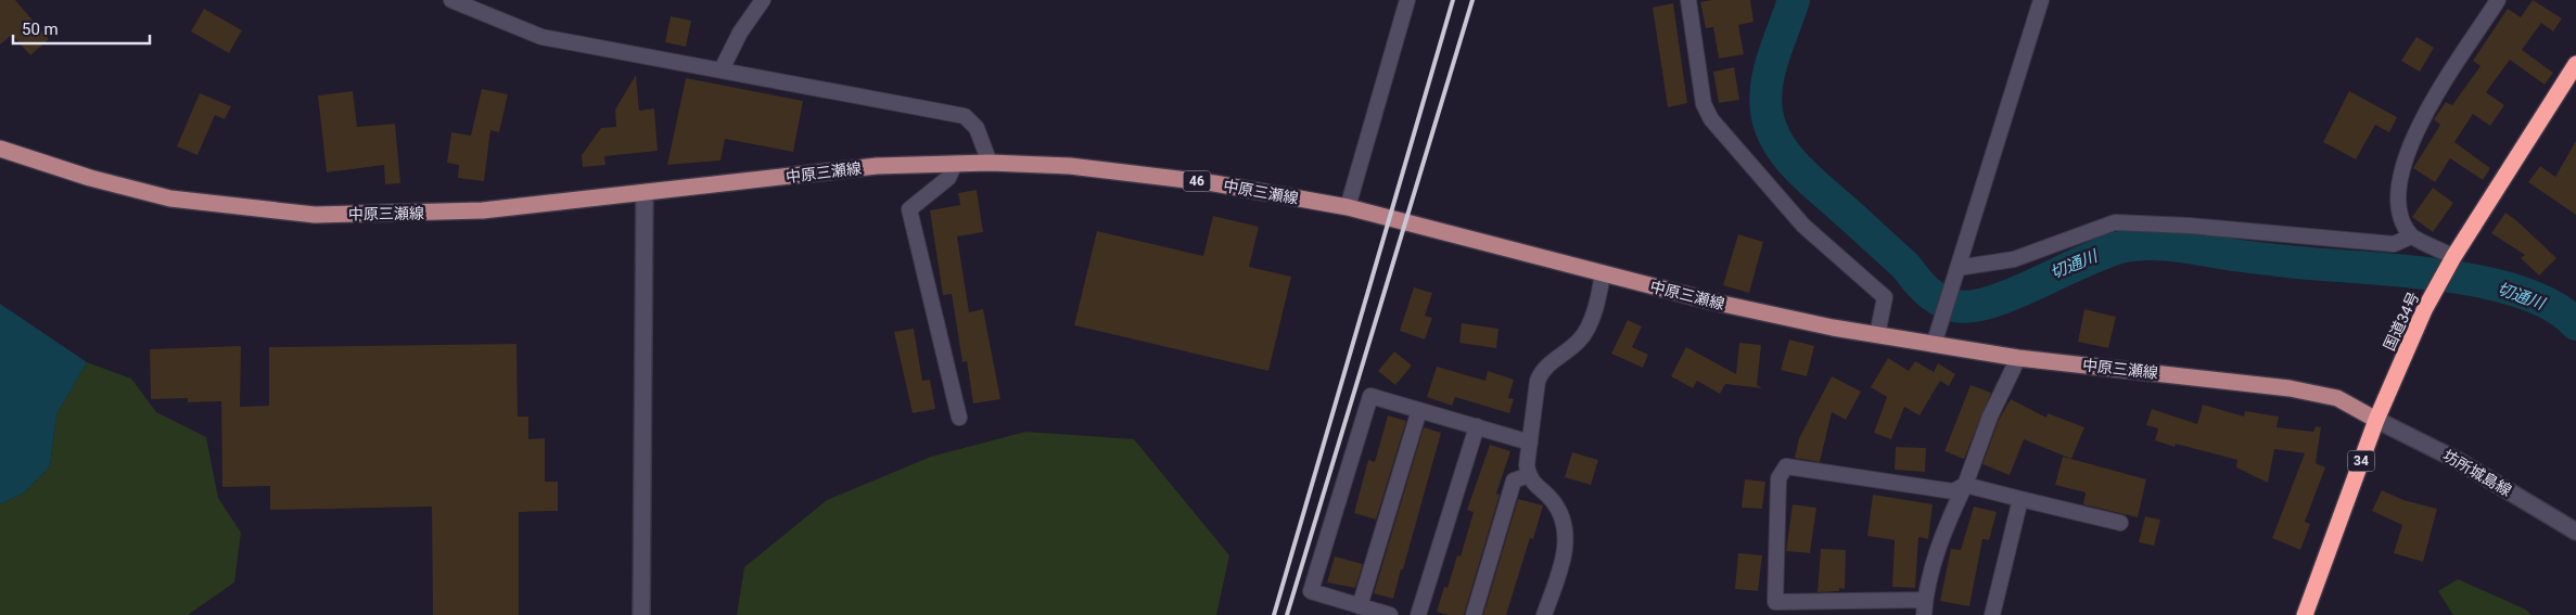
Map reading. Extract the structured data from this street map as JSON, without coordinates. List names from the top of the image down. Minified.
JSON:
{"streets":{"highway":["国道34号","34"],"main road":["中原三瀬線","46"],"street":["坊所城島線"]},"crossings":[["中原三瀬線","国道34号"],["中原三瀬線","坊所城島線"],["国道34号","坊所城島線"]],"water":["切通川"],"scale_bar":"50 m"}
